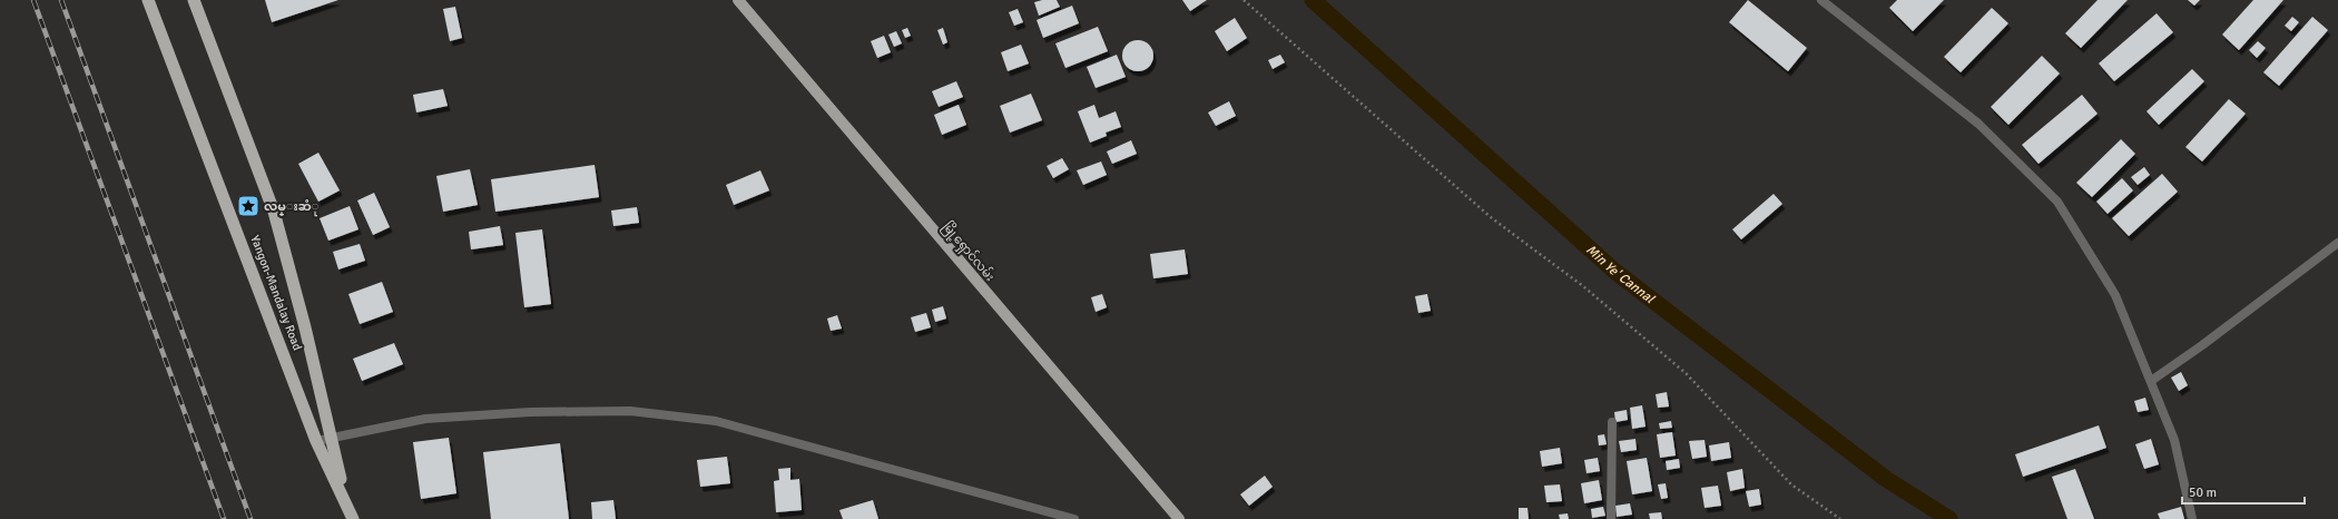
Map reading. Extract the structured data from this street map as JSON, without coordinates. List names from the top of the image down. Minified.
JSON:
{"streets":{"highway":["Yangon-Mandalay Road"],"main road":["မြို့ရှောင်လမ်း"]},"water":["Min Ye' Cannal"],"places":{"place":["လမ္းဆံု"]},"scale_bar":"50 m"}
